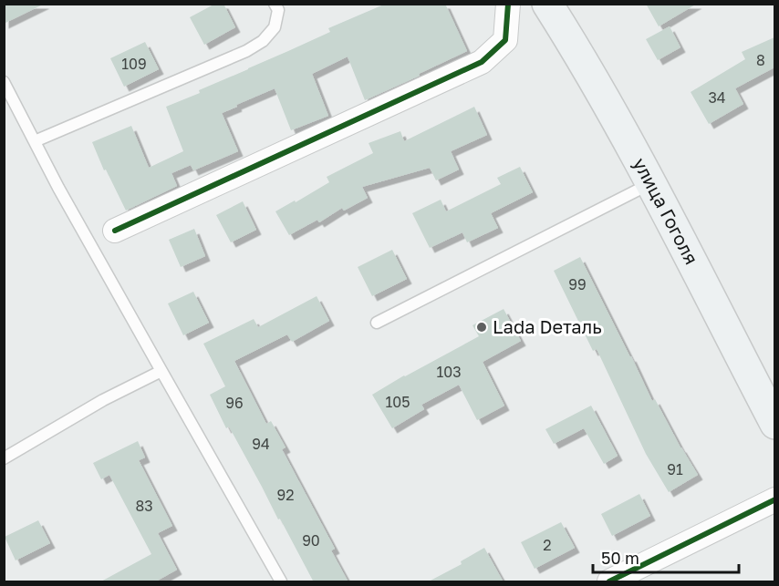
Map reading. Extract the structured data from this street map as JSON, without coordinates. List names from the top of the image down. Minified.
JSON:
{"streets":{"main road":["улица Гоголя"]},"places":["Lada Dеталь"],"house_numbers":["8","109","34","99","103","105","96","94","91","92","83","90","2"],"scale_bar":"50 m"}
